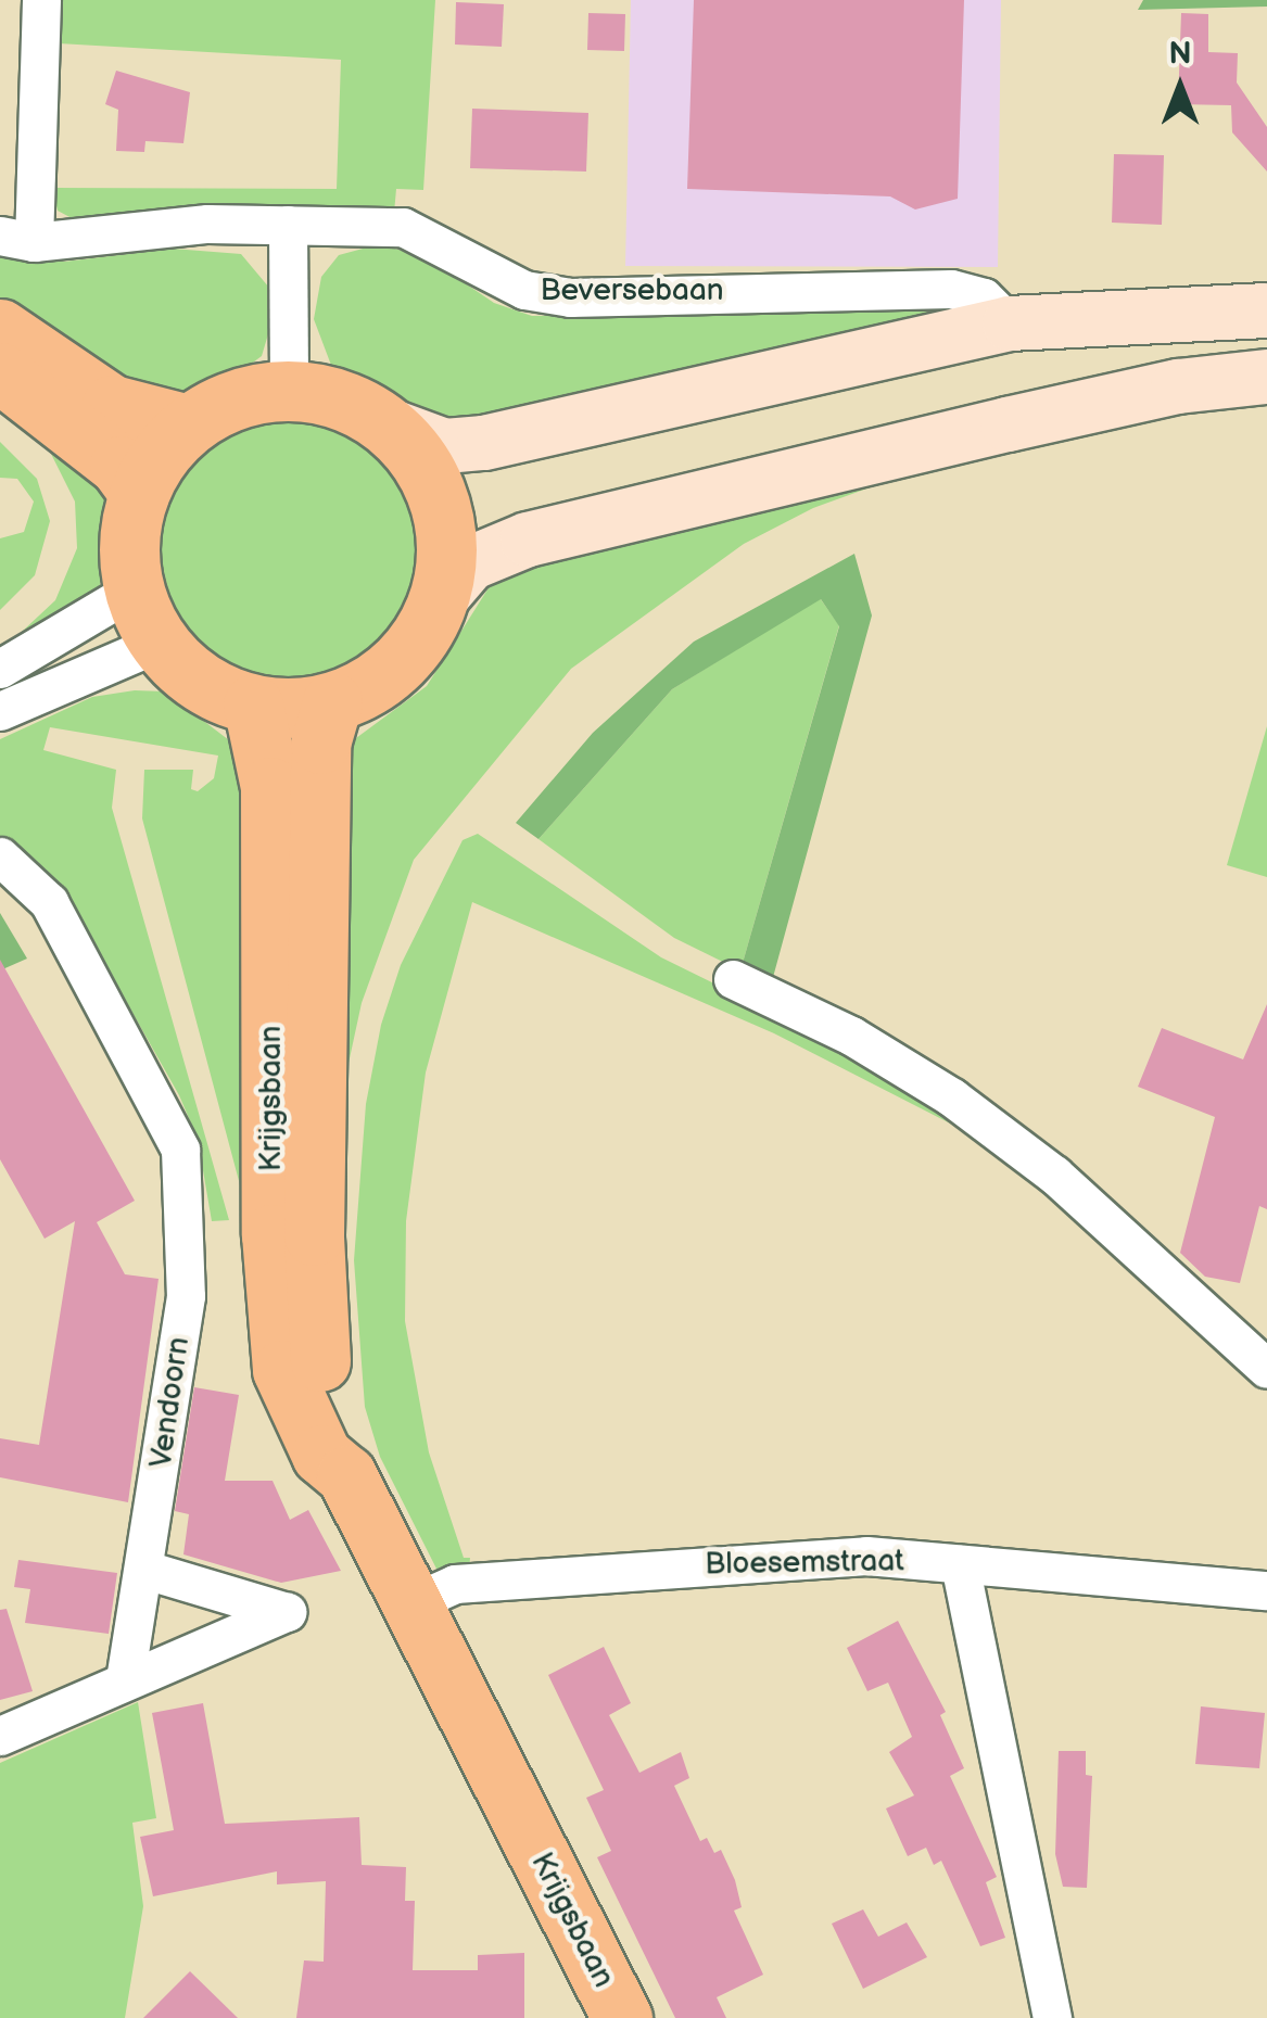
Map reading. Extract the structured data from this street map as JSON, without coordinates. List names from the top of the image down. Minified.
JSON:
{"streets":{"main road":["Krijgsbaan"],"street":["Beversebaan","Vendoorn","Bloesemstraat"]},"crossings":[["Krijgsbaan","Bloesemstraat"]],"north":"top"}
